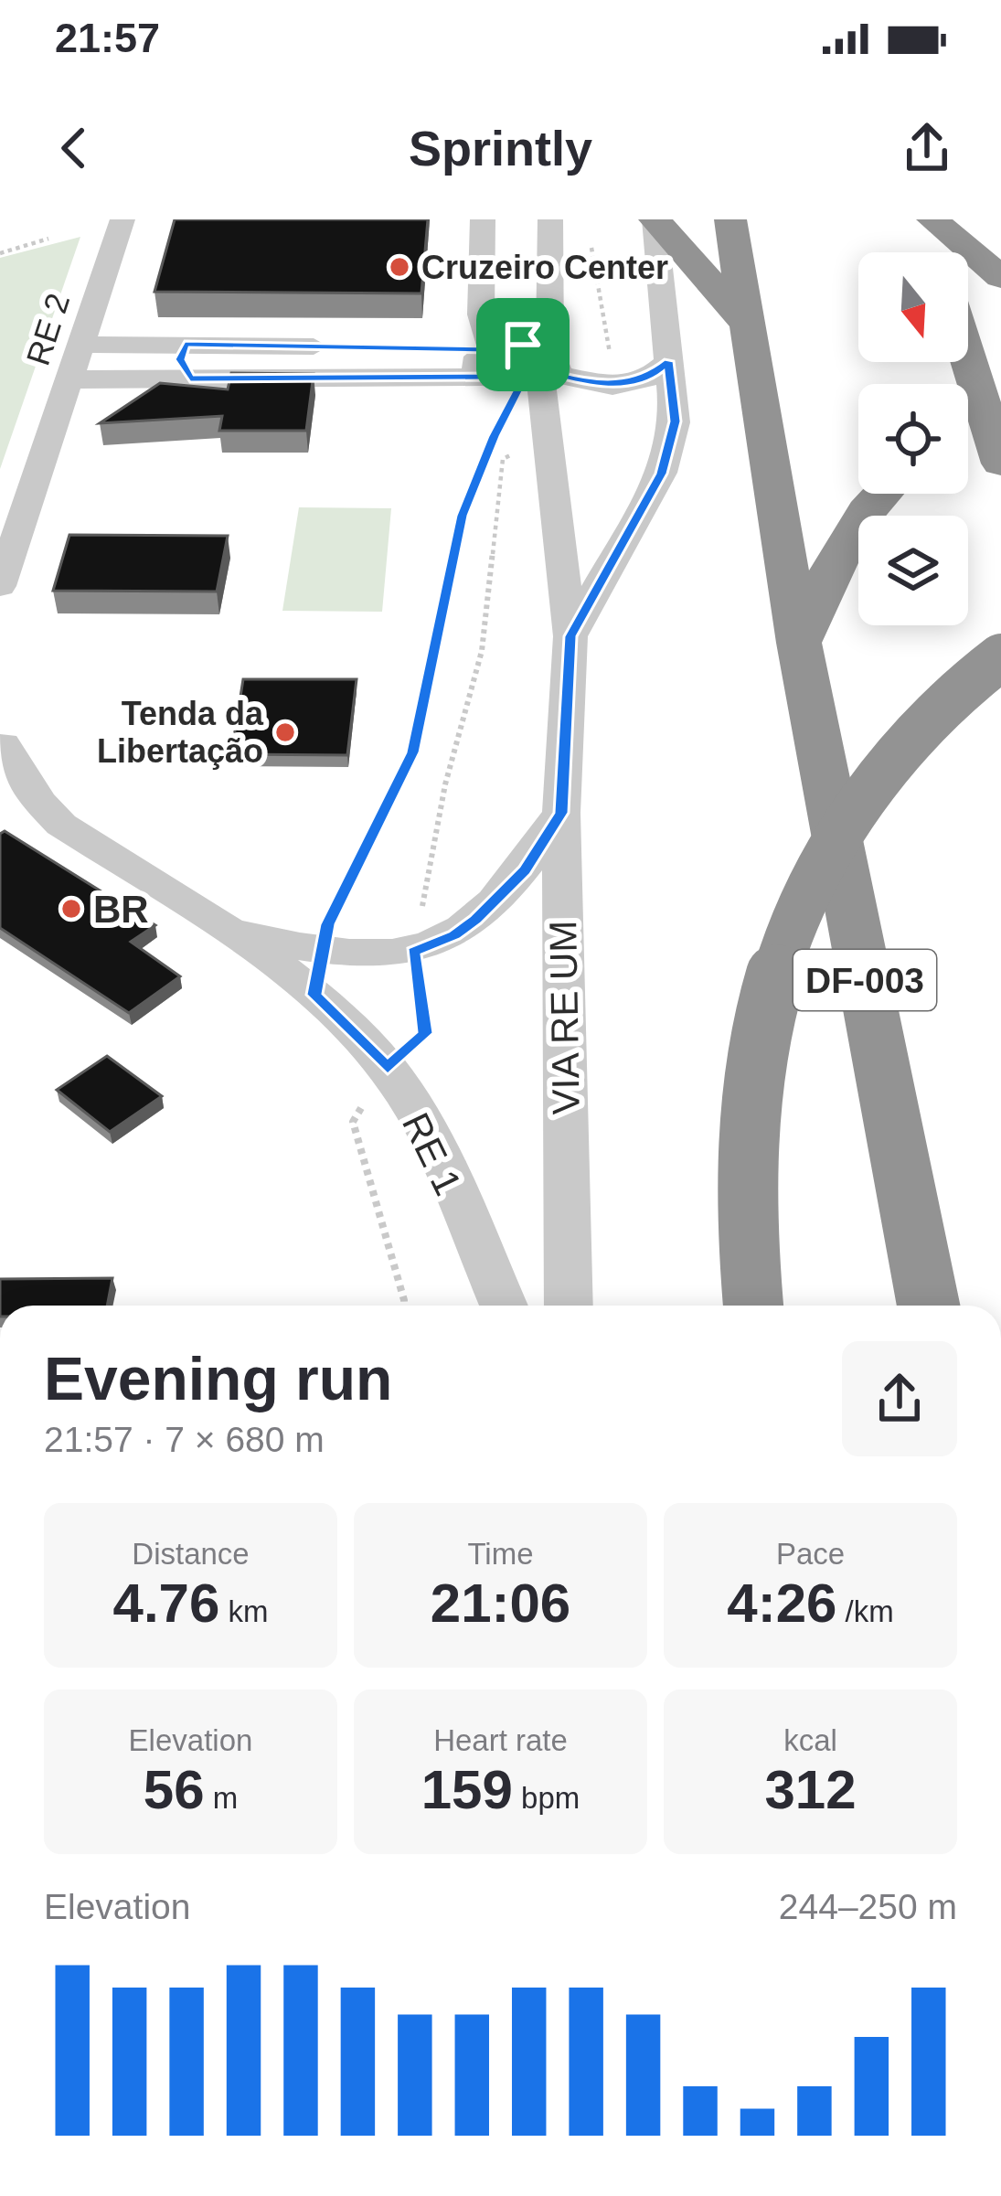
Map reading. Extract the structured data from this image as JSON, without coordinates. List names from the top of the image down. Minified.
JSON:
{"streets":{"highway":["DF-003"],"street":["RE 2","VIA RE UM","RE 1"]},"crossings":[["VIA RE UM","RE 1"]],"places":["Cruzeiro Center","Tenda da Libertação","BR"],"north":"bottom","page":{"status":"21:57","header":"Sprintly","heading":["Evening run","21:57 · 7 × 680 m"],"stats":[["Distance","4.76 km"],["Time","21:06"],["Pace","4:26 /km"],["Elevation","56 m"],["Heart rate","159 bpm"],["kcal","312"]],"chart":["Elevation","244–250 m"]}}
